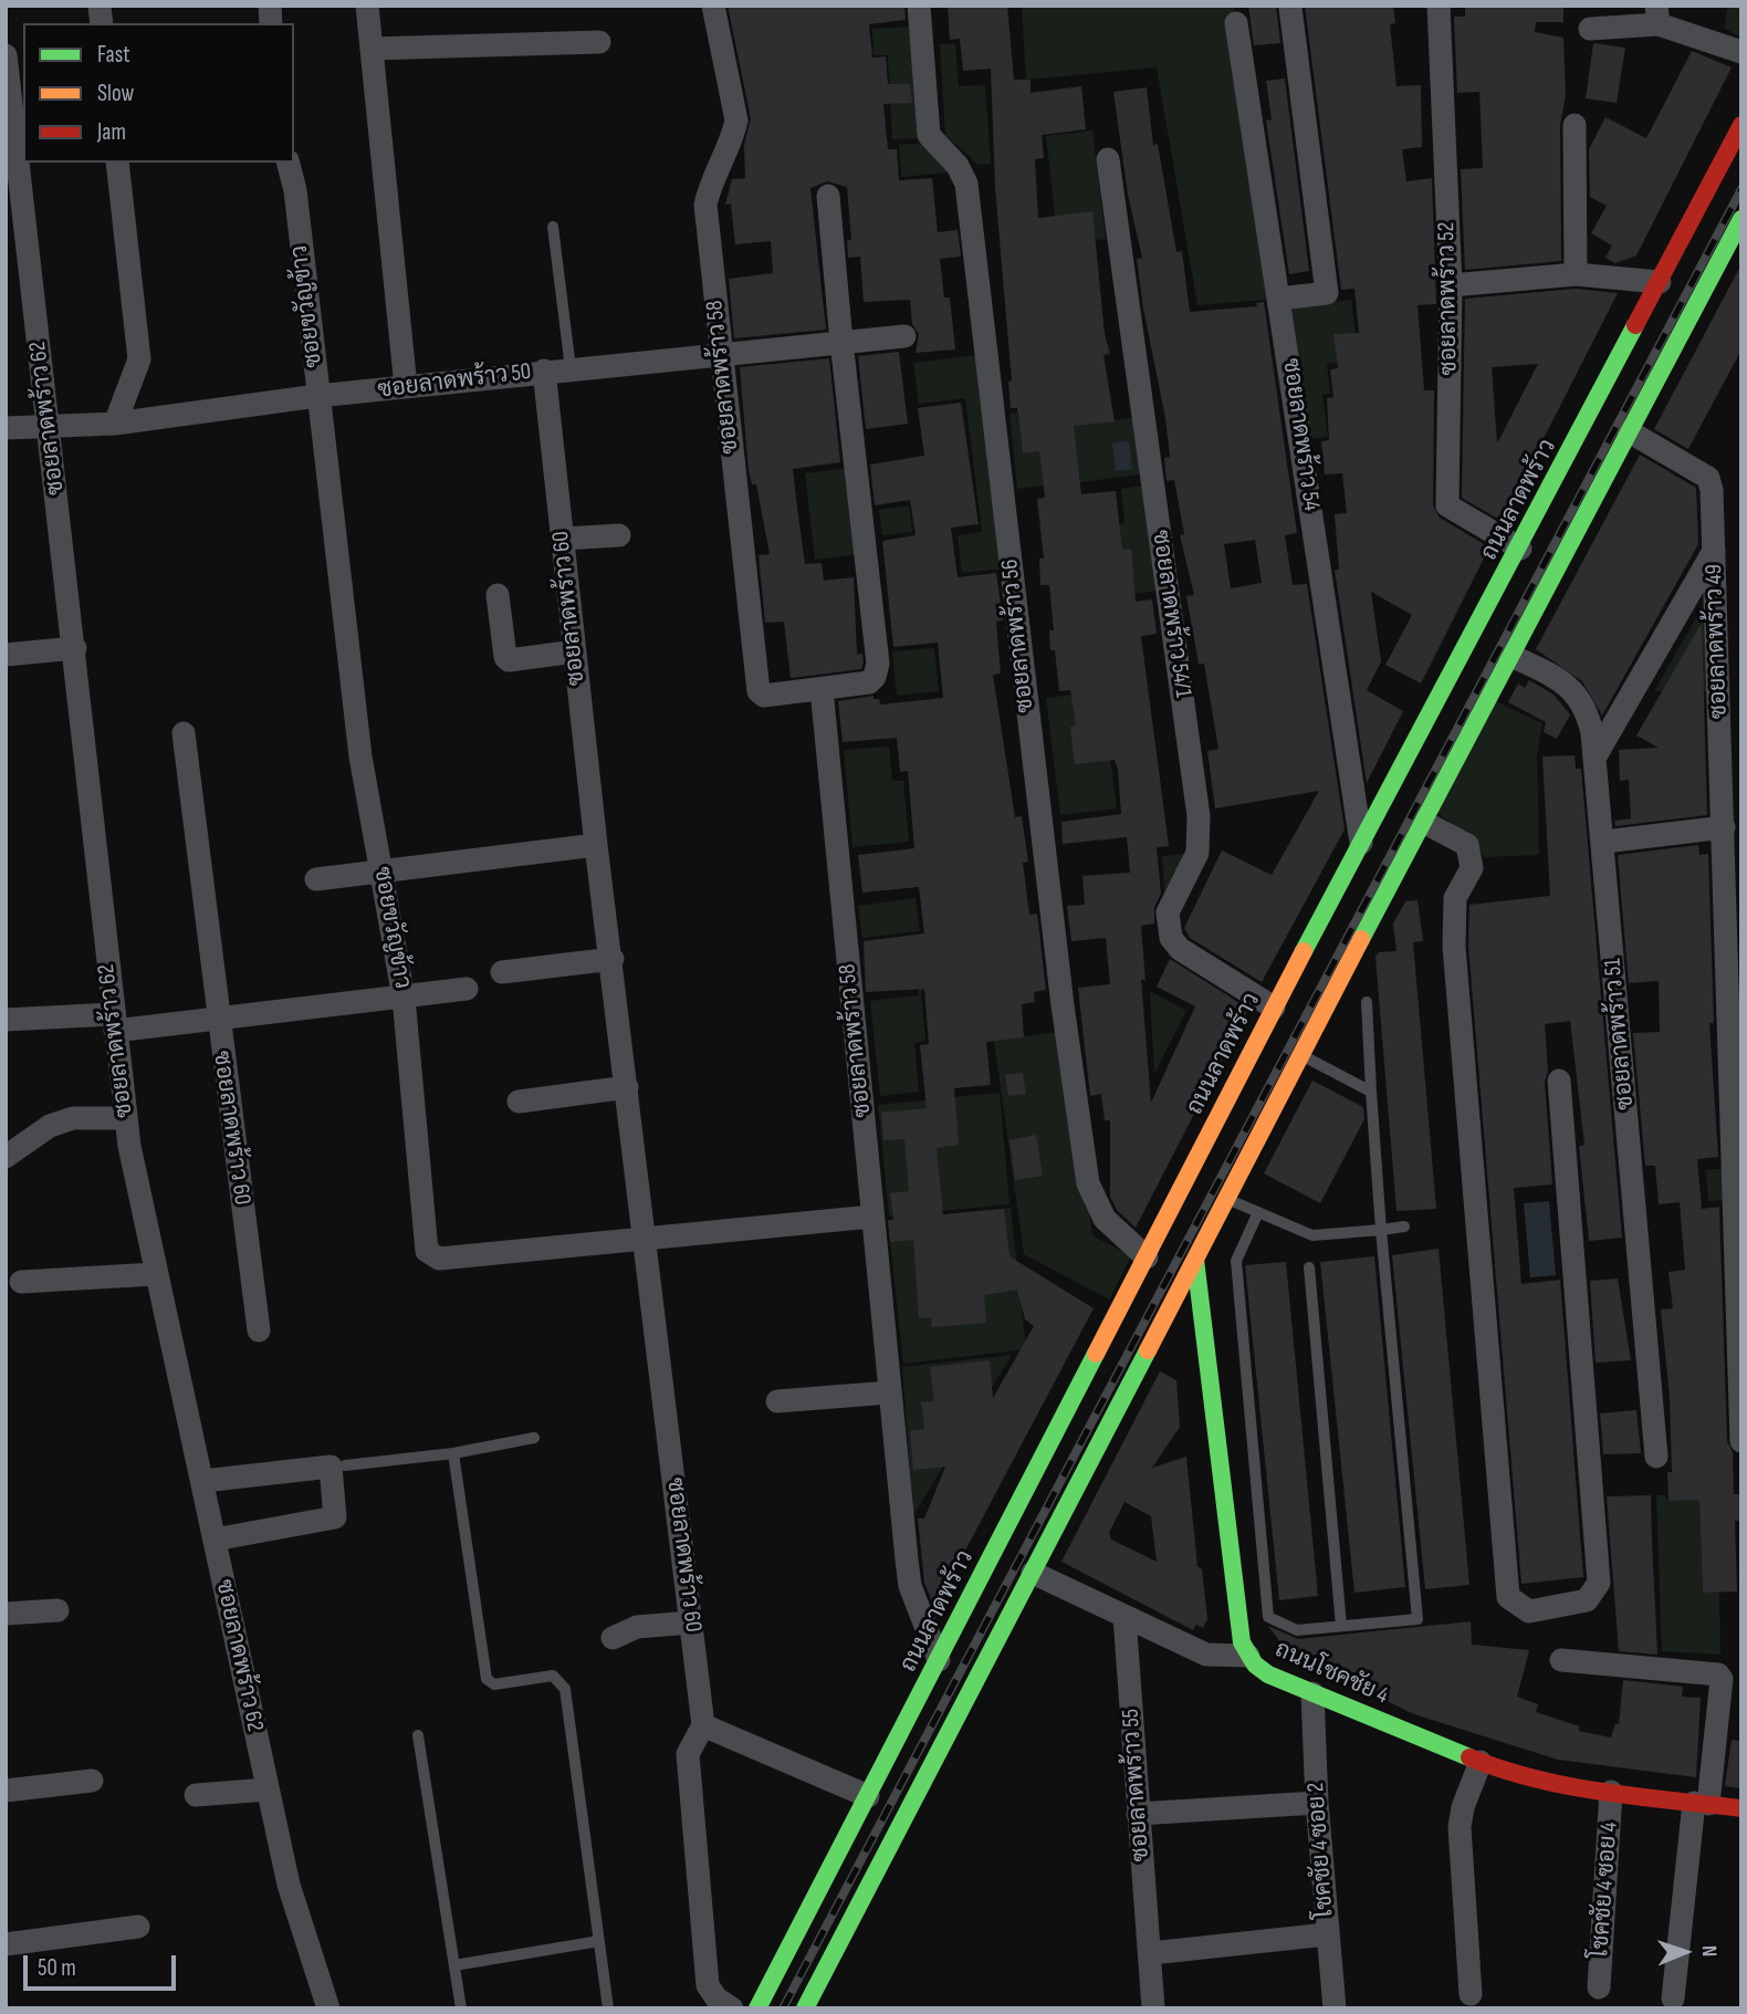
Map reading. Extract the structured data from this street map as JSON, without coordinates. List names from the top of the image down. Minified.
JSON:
{"streets":{"main road":["ถนนลาดพร้าว","ถนนโชคชัย 4"],"street":["ซอยลาดพร้าว 52","ซอยขวัญข้าว","ซอยลาดพร้าว 58","ซอยลาดพร้าว 50","ซอยลาดพร้าว 62","ซอยลาดพร้าว 54","ซอยลาดพร้าว 60","ซอยลาดพร้าว 54/1","ซอยลาดพร้าว 56","ซอยลาดพร้าว 49","ซอยลาดพร้าว 51","ซอยลาดพร้าว 55","โชคชัย 4 ซอย 2","โชคชัย 4 ซอย 4"]},"crossings":[["ซอยลาดพร้าว 52","ถนนลาดพร้าว"],["ซอยขวัญข้าว","ซอยลาดพร้าว 58"],["ซอยขวัญข้าว","ซอยลาดพร้าว 50"],["ซอยขวัญข้าว","ซอยลาดพร้าว 60"],["ซอยลาดพร้าว 58","ซอยลาดพร้าว 50"],["ซอยลาดพร้าว 58","ถนนลาดพร้าว"],["ซอยลาดพร้าว 50","ซอยลาดพร้าว 62"],["ซอยลาดพร้าว 50","ซอยลาดพร้าว 60"],["ซอยลาดพร้าว 62","ซอยลาดพร้าว 60"],["ซอยลาดพร้าว 54","ถนนลาดพร้าว"],["ถนนลาดพร้าว","ซอยลาดพร้าว 54/1"],["ถนนลาดพร้าว","ซอยลาดพร้าว 56"],["ซอยลาดพร้าว 49","ซอยลาดพร้าว 51"],["ถนนโชคชัย 4","โชคชัย 4 ซอย 2"],["ถนนโชคชัย 4","โชคชัย 4 ซอย 4"]],"legend":["Fast","Slow","Jam"],"scale_bar":"50 m","north":"right"}
